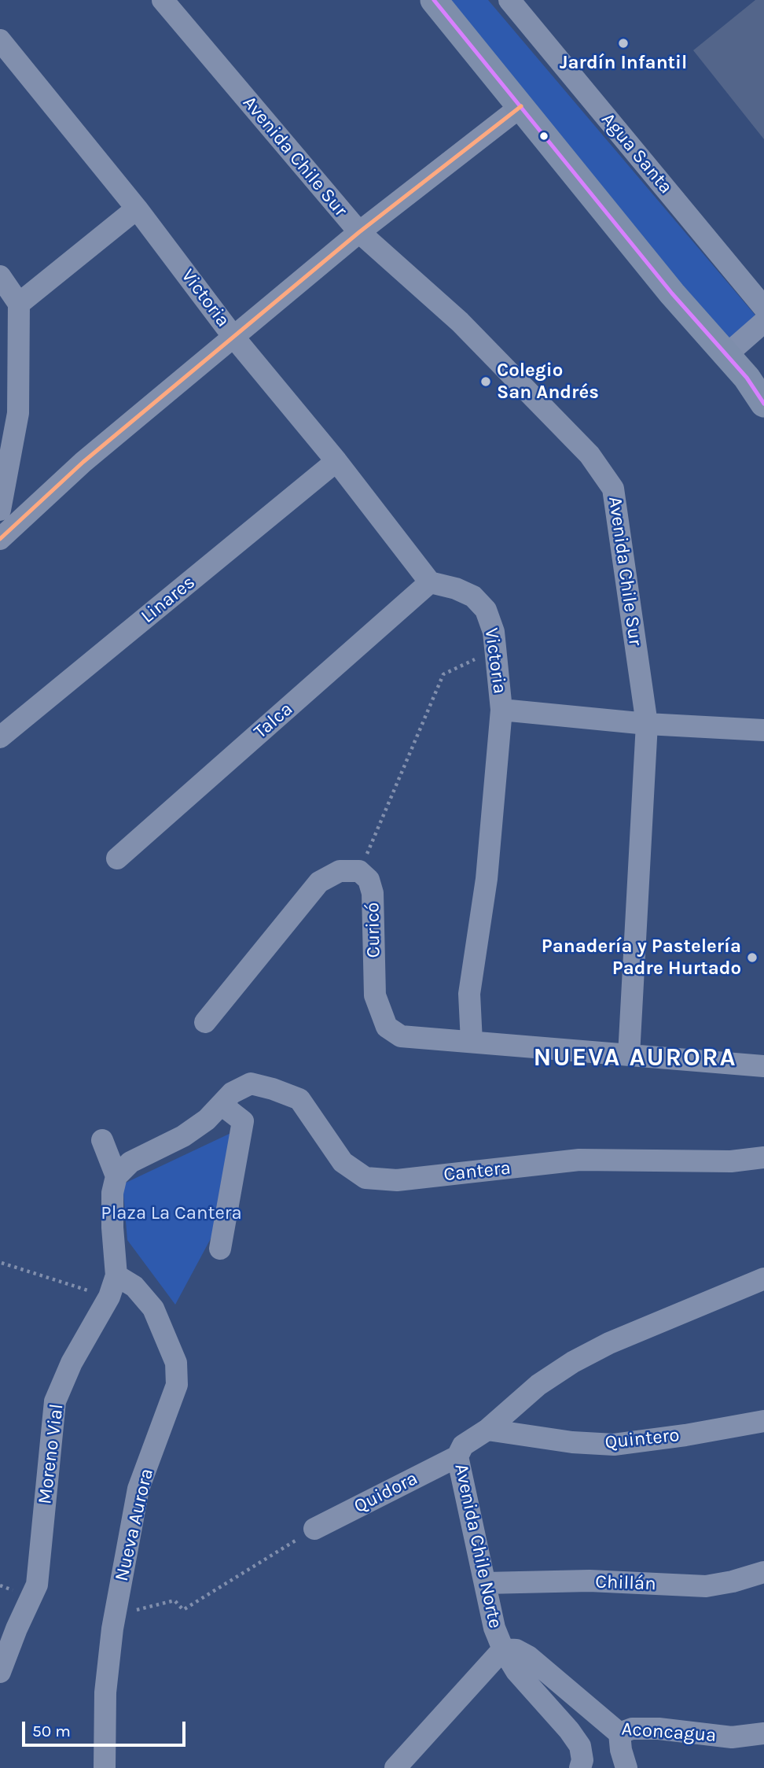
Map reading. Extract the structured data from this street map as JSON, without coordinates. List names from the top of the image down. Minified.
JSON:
{"streets":{"street":["Agua Santa","Avenida Chile Sur","Victoria","Linares","Talca","Curicó","Cantera","Quintero","Moreno Vial","Quidora","Nueva Aurora","Avenida Chile Norte","Chillán","Aconcagua"]},"crossings":[["Victoria","Linares"],["Victoria","Talca"],["Victoria","Curicó"],["Quintero","Avenida Chile Norte"],["Moreno Vial","Nueva Aurora"],["Quidora","Avenida Chile Norte"],["Avenida Chile Norte","Chillán"],["Avenida Chile Norte","Aconcagua"]],"districts":["NUEVA AURORA"],"parks":["Plaza La Cantera"],"places":["Jardín Infantil","Colegio San Andrés","Panadería y Pastelería Padre Hurtado"],"scale_bar":"50 m"}
